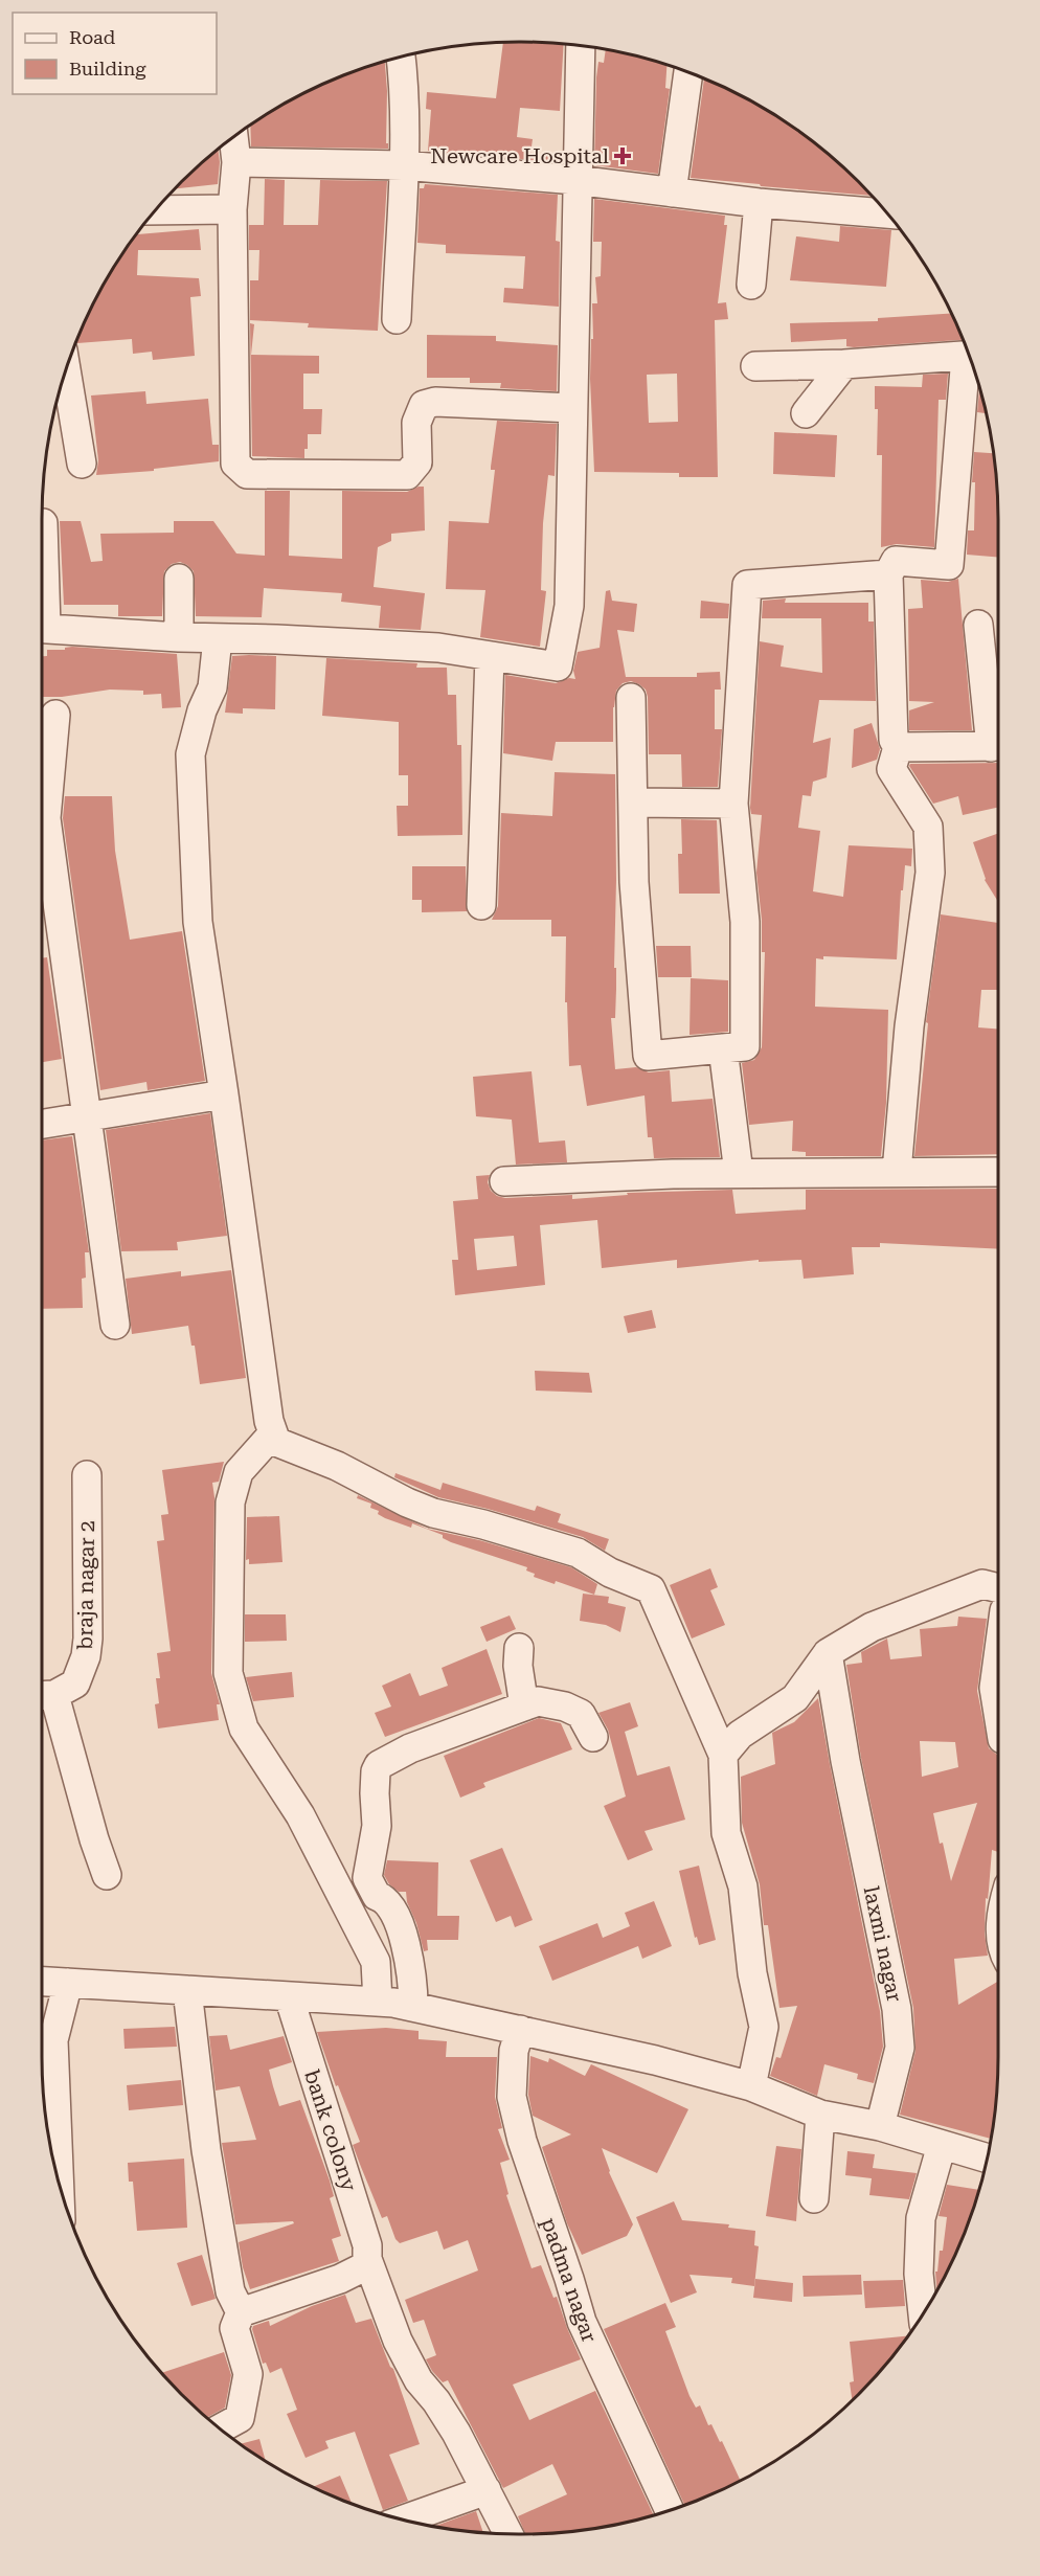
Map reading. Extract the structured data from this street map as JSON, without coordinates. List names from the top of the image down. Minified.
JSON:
{"streets":{"street":["braja nagar 2","laxmi nagar","bank colony","padma nagar"]},"places":{"health":["Newcare Hospital"]},"legend":["Road","Building"]}
